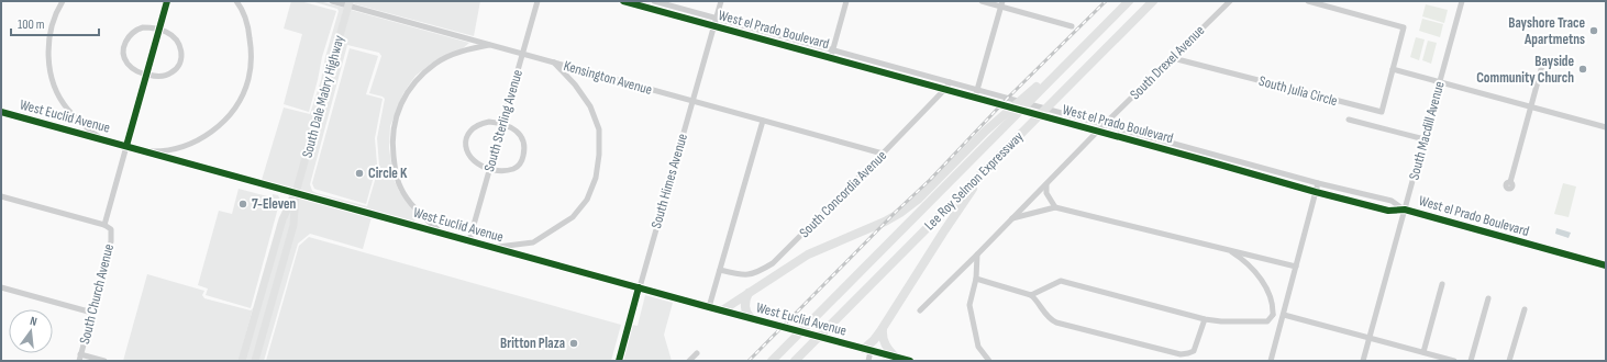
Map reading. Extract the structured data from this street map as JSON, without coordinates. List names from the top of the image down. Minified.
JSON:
{"streets":{"highway":["Lee Roy Selmon Expressway"],"main road":["South Dale Mabry Highway"],"street":["West el Prado Boulevard","South Drexel Avenue","Kensington Avenue","South Julia Circle","West Euclid Avenue","South Sterling Avenue","South Macdill Avenue","South Himes Avenue","South Concordia Avenue","South Church Avenue"]},"crossings":[["West el Prado Boulevard","South Drexel Avenue"],["West el Prado Boulevard","South Macdill Avenue"],["West el Prado Boulevard","South Himes Avenue"],["West el Prado Boulevard","South Concordia Avenue"],["South Drexel Avenue","South Julia Circle"],["Kensington Avenue","South Dale Mabry Highway"],["Kensington Avenue","South Sterling Avenue"],["Kensington Avenue","South Himes Avenue"],["Kensington Avenue","South Concordia Avenue"],["South Dale Mabry Highway","West Euclid Avenue"],["West Euclid Avenue","South Sterling Avenue"],["West Euclid Avenue","South Himes Avenue"],["West Euclid Avenue","South Church Avenue"]],"places":["Bayshore Trace Apartmetns","Bayside Community Church","Circle K","7-Eleven","Britton Plaza"],"scale_bar":"100 m","north":"top"}
